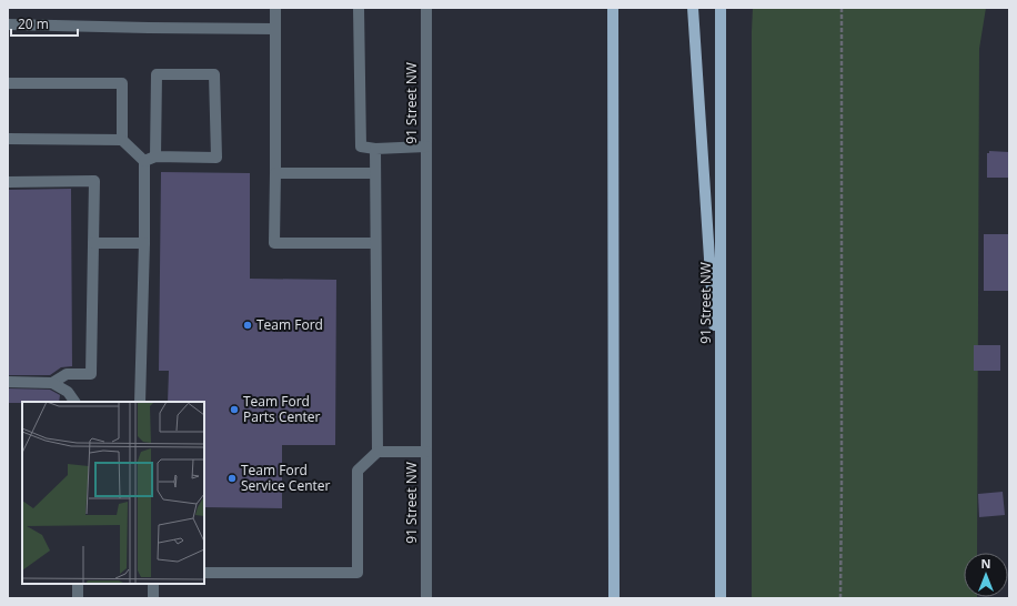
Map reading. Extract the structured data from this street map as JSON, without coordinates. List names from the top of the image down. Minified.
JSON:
{"streets":{"main road":["91 Street NW"]},"places":["Team Ford","Team Ford Parts Center","Team Ford Service Center"],"scale_bar":"20 m","north":"top"}
